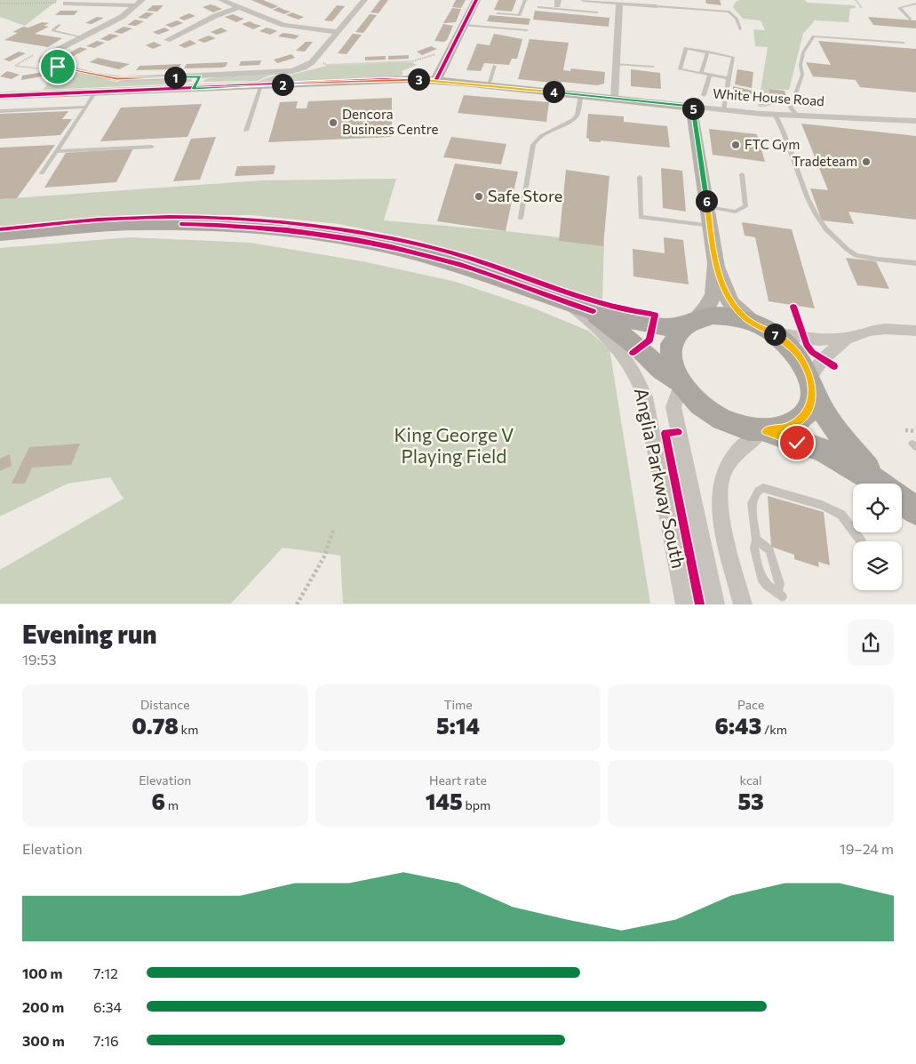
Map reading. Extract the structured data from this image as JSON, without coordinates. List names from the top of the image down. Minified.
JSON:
{"streets":{"street":["White House Road","Anglia Parkway South"]},"parks":["King George V Playing Field"],"places":["Dencora Business Centre","FTC Gym","Tradeteam","Safe Store"],"page":{"pins":["1","3","2","4","5","6","7"],"heading":["Evening run","19:53"],"stats":[["Distance","0.78 km"],["Time","5:14"],["Pace","6:43 /km"],["Elevation","6 m"],["Heart rate","145 bpm"],["kcal","53"]],"chart":["Elevation","19–24 m"],"list":[{"name":"100 m","note":"7:12"},{"name":"200 m","note":"6:34"},{"name":"300 m","note":"7:16"}]}}
